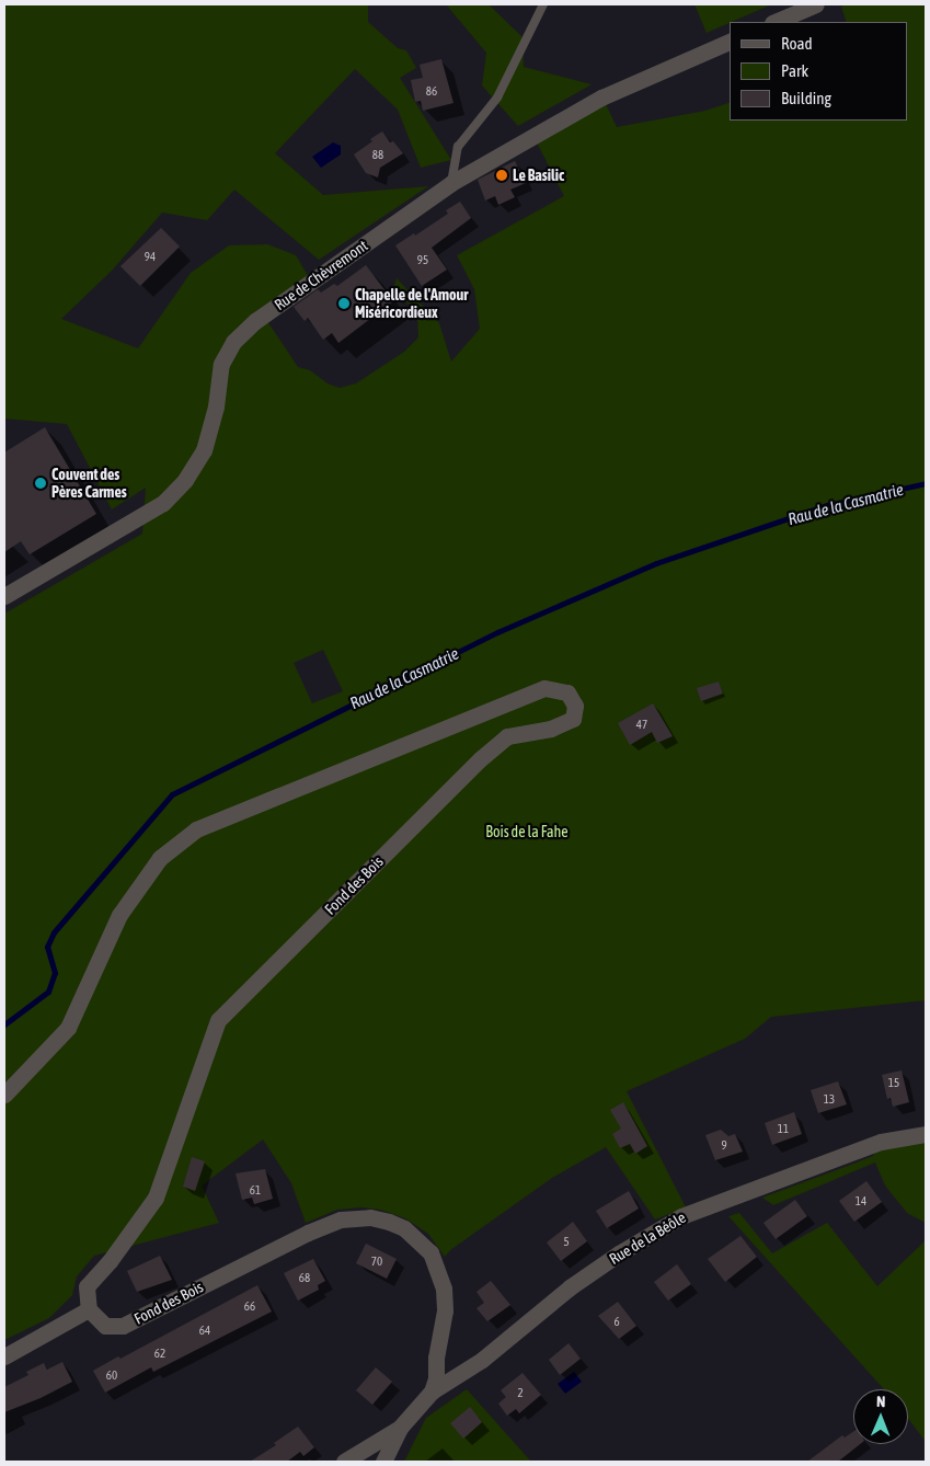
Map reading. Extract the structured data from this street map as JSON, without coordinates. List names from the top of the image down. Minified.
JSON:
{"streets":{"street":["Rue de Chèvremont","Fond des Bois","Rue de la Béôle"]},"crossings":[["Fond des Bois","Rue de la Béôle"]],"water":["Rau de la Casmatrie"],"parks":["Bois de la Fahe"],"places":["Le Basilic","Chapelle de l'Amour Miséricordieux","Couvent des Pères Carmes"],"house_numbers":["86","88","94","95","47","15","13","11","9","61","14","5","70","68","66","6","64","62","60","2"],"legend":["Road","Park","Building"],"north":"top"}
